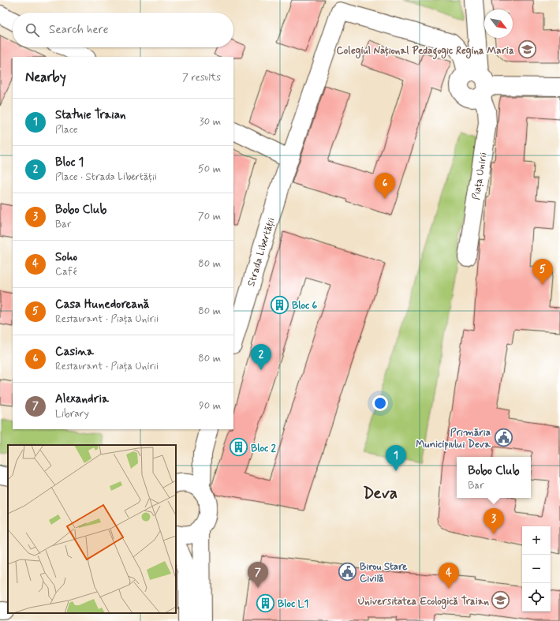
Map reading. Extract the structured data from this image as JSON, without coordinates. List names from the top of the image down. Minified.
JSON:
{"streets":{"street":["Piața Unirii","Strada Libertății"]},"districts":["Deva"],"places":{"school or university":["Colegiul Național Pedagogic Regina Maria","Universitatea Ecologică Traian"],"building":["Bloc 6","Bloc 2","Bloc L1"],"public building":["Primăria Municipiului Deva","Birou Stare Civilă"]},"north":"bottom right","page":{"search":"Search here","heading":["Nearby","7 results"],"list":[{"mark":"1","name":"Statuie Traian","note":"Place","value":"30 m"},{"mark":"2","name":"Bloc 1","note":"Place · Strada Libertății","value":"50 m"},{"mark":"3","name":"Bobo Club","note":"Bar","value":"70 m"},{"mark":"4","name":"Soho","note":"Café","value":"80 m"},{"mark":"5","name":"Casa Hunedoreană","note":"Restaurant · Piața Unirii","value":"80 m"},{"mark":"6","name":"Casina","note":"Restaurant · Piața Unirii","value":"80 m"},{"mark":"7","name":"Alexandria","note":"Library","value":"90 m"}],"pins":["6","5","2","1","3","7","4"],"popup":["Bobo Club","Bar"],"map_buttons":["+","−"]}}
